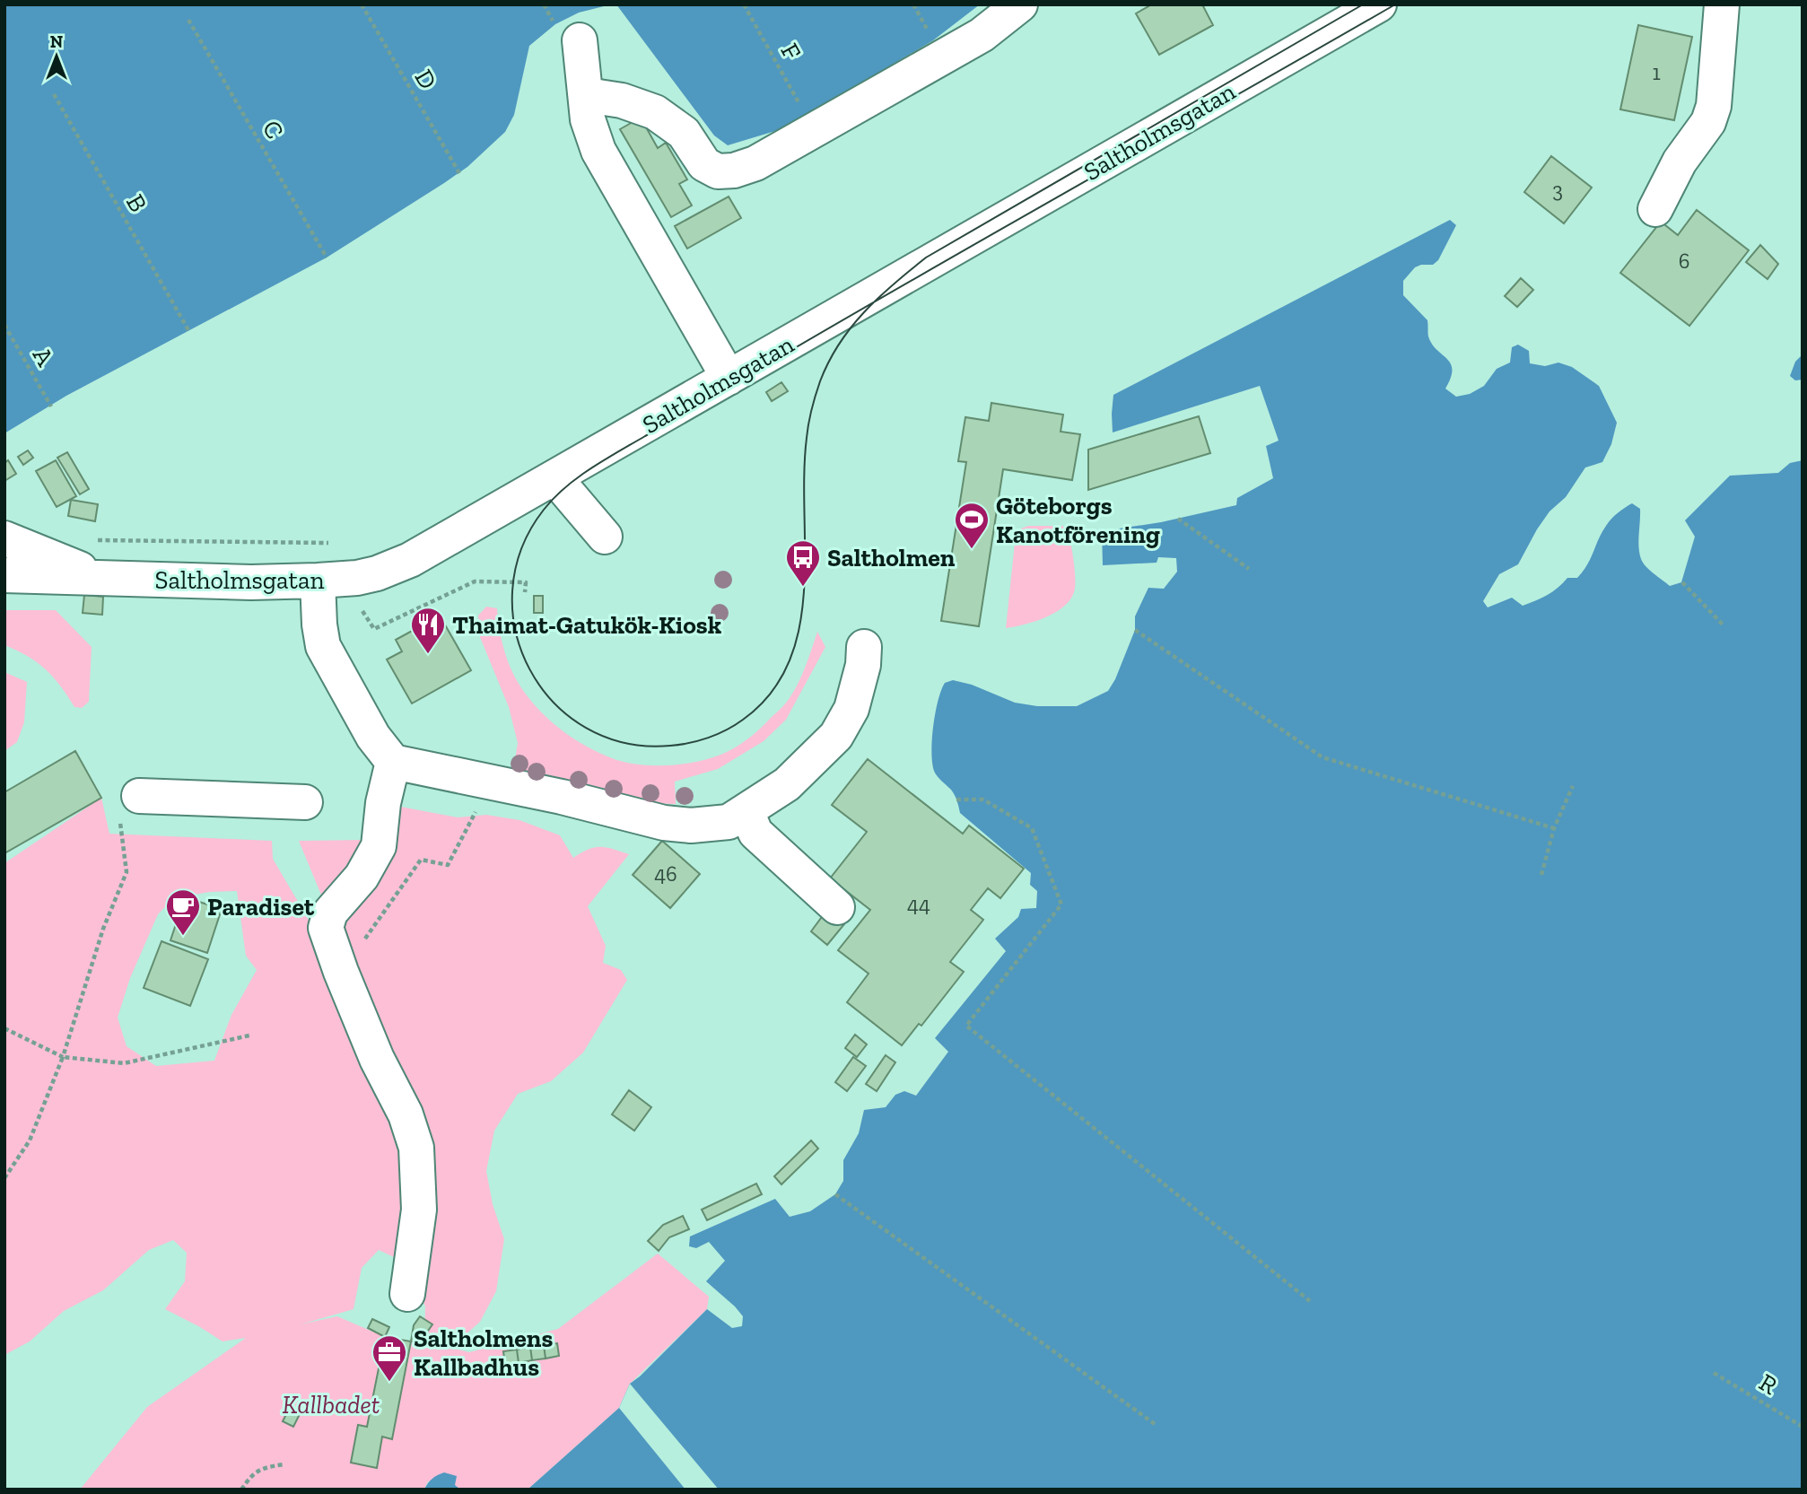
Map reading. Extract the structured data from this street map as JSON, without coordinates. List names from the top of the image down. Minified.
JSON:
{"streets":{"street":["Saltholmsgatan"],"path":["F","D","C","B","A","R"]},"parks":["Kallbadet"],"places":{"sports":["Göteborgs Kanotförening"],"bus stop":["Saltholmen"],"restaurant":["Thaimat-Gatukök-Kiosk"],"cafe":["Paradiset"],"office":["Saltholmens Kallbadhus"]},"house_numbers":["1","3","6","46","44"],"north":"top"}
